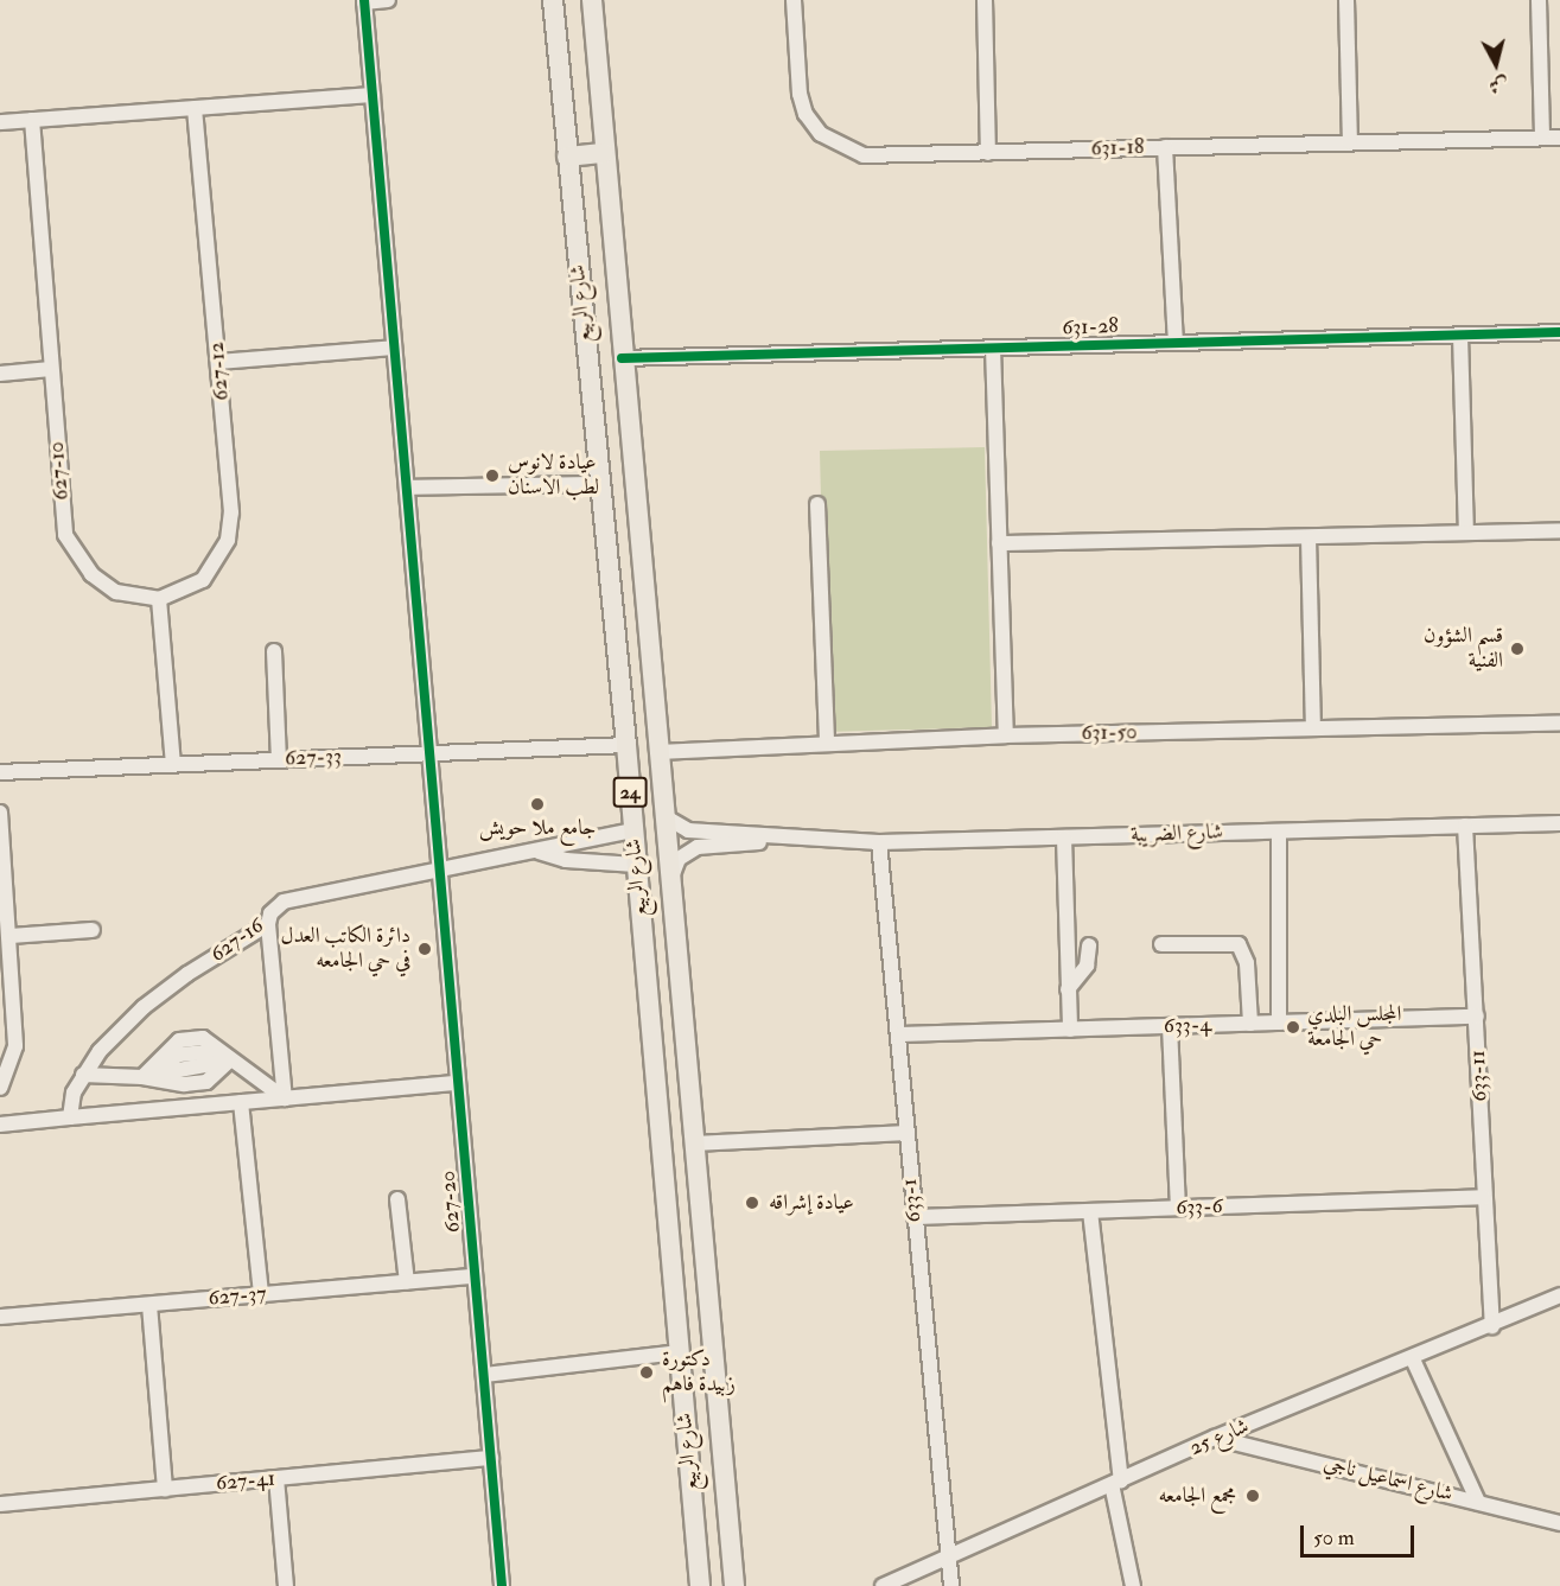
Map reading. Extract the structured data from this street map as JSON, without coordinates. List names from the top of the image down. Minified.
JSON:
{"streets":{"main road":["شارع الربيع","24"],"street":["631-18","631-28","627-12","627-10","631-50","627-33","شارع الضريبة","627-16","633-4","633-11","633-1","627-20","633-6","627-37","شارع 25","شارع اسماعيل ناجي","627-41"]},"crossings":[["شارع الربيع","631-28"],["شارع الربيع","631-50"],["شارع الربيع","627-33"],["شارع الربيع","شارع الضريبة"],["شارع الربيع","627-16"],["627-12","627-10"],["627-33","627-20"],["شارع الضريبة","633-11"],["شارع الضريبة","633-1"],["627-16","627-20"],["633-4","633-11"],["633-4","633-1"],["633-11","633-6"],["633-11","شارع 25"],["633-1","633-6"],["633-1","شارع 25"],["627-20","627-37"],["627-20","627-41"],["شارع 25","شارع اسماعيل ناجي"]],"places":["عيادة لانوس لطب الاسنان","قسم الشؤون الفنية","جامع ملا حويش","دائرة الكاتب العدل في حي الجامعه","المجلس البلدي حي الجامعة","عيادة إشراقه","دكتورة زبيدة فاهم","مجمع الجامعه"],"scale_bar":"50 m","north":"bottom"}
